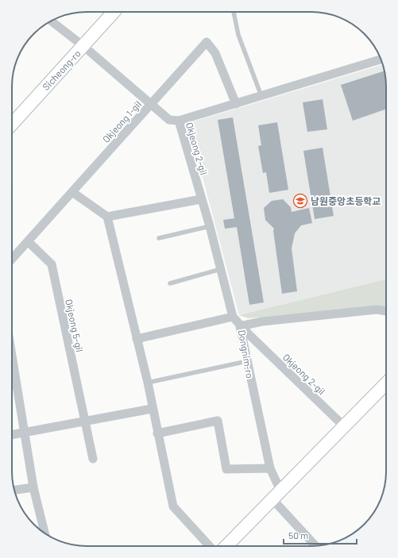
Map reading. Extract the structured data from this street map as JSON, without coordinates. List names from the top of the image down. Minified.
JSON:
{"streets":{"street":["Sicheong-ro","Okjeong 1-gil","Okjeong 2-gil","Okjeong 5-gil","Dongnim-ro"]},"crossings":[["Sicheong-ro","Okjeong 2-gil"],["Okjeong 1-gil","Okjeong 2-gil"],["Okjeong 1-gil","Okjeong 5-gil"],["Okjeong 2-gil","Dongnim-ro"]],"places":{"school or university":["남원중앙초등학교"]},"scale_bar":"50 m"}
